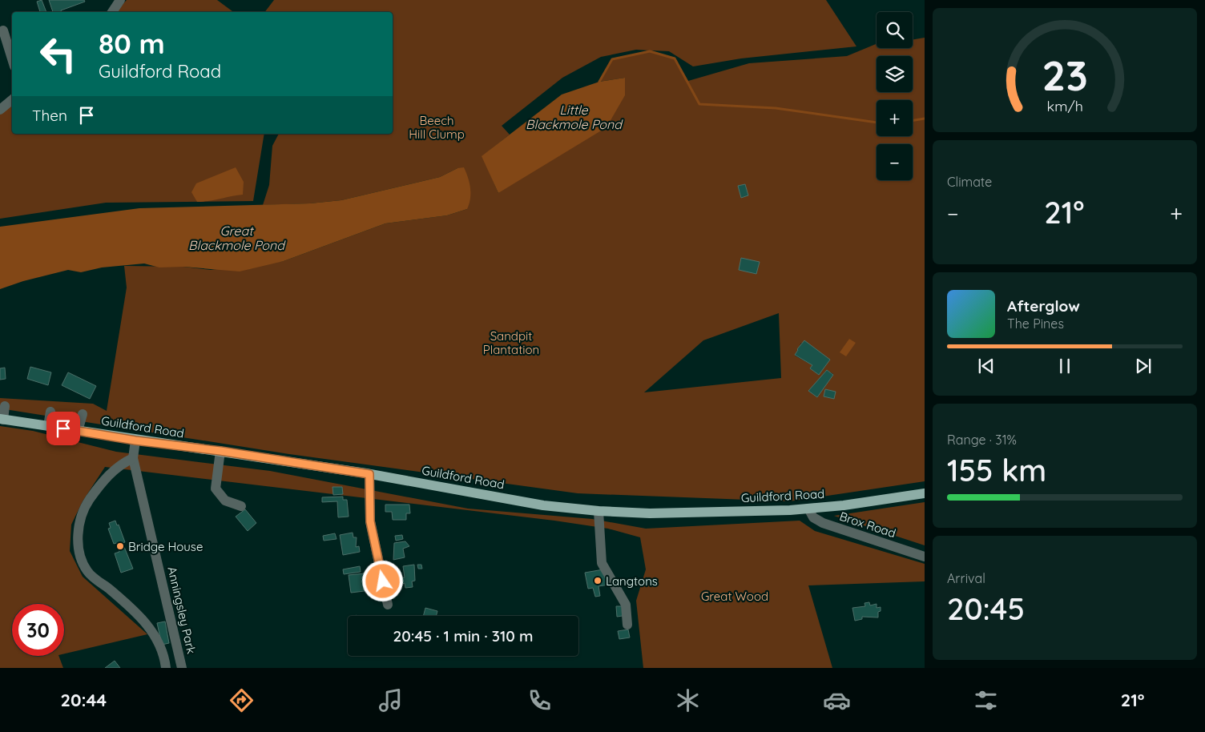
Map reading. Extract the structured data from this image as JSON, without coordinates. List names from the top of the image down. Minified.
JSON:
{"streets":{"main road":["Guildford Road"],"street":["Brox Road","Anningsley Park"]},"crossings":[["Guildford Road","Brox Road"],["Guildford Road","Anningsley Park"]],"water":["Little Blackmole Pond","Great Blackmole Pond"],"parks":["Beech Hill Clump","Sandpit Plantation","Great Wood"],"places":["Bridge House","Langtons"],"page":{"map_buttons":["+","−"],"turn":["80 m","Guildford Road"],"then":"Then","tile":["Climate",["Range · 31%","155 km"],["Arrival","20:45"]],"heat":["−","21°","+"],"song":["Afterglow","The Pines"],"limit":"30","trip":"20:45 · 1 min · 310 m","tabs":["20:44","21°"],"gauge":["23","km/h"]}}
